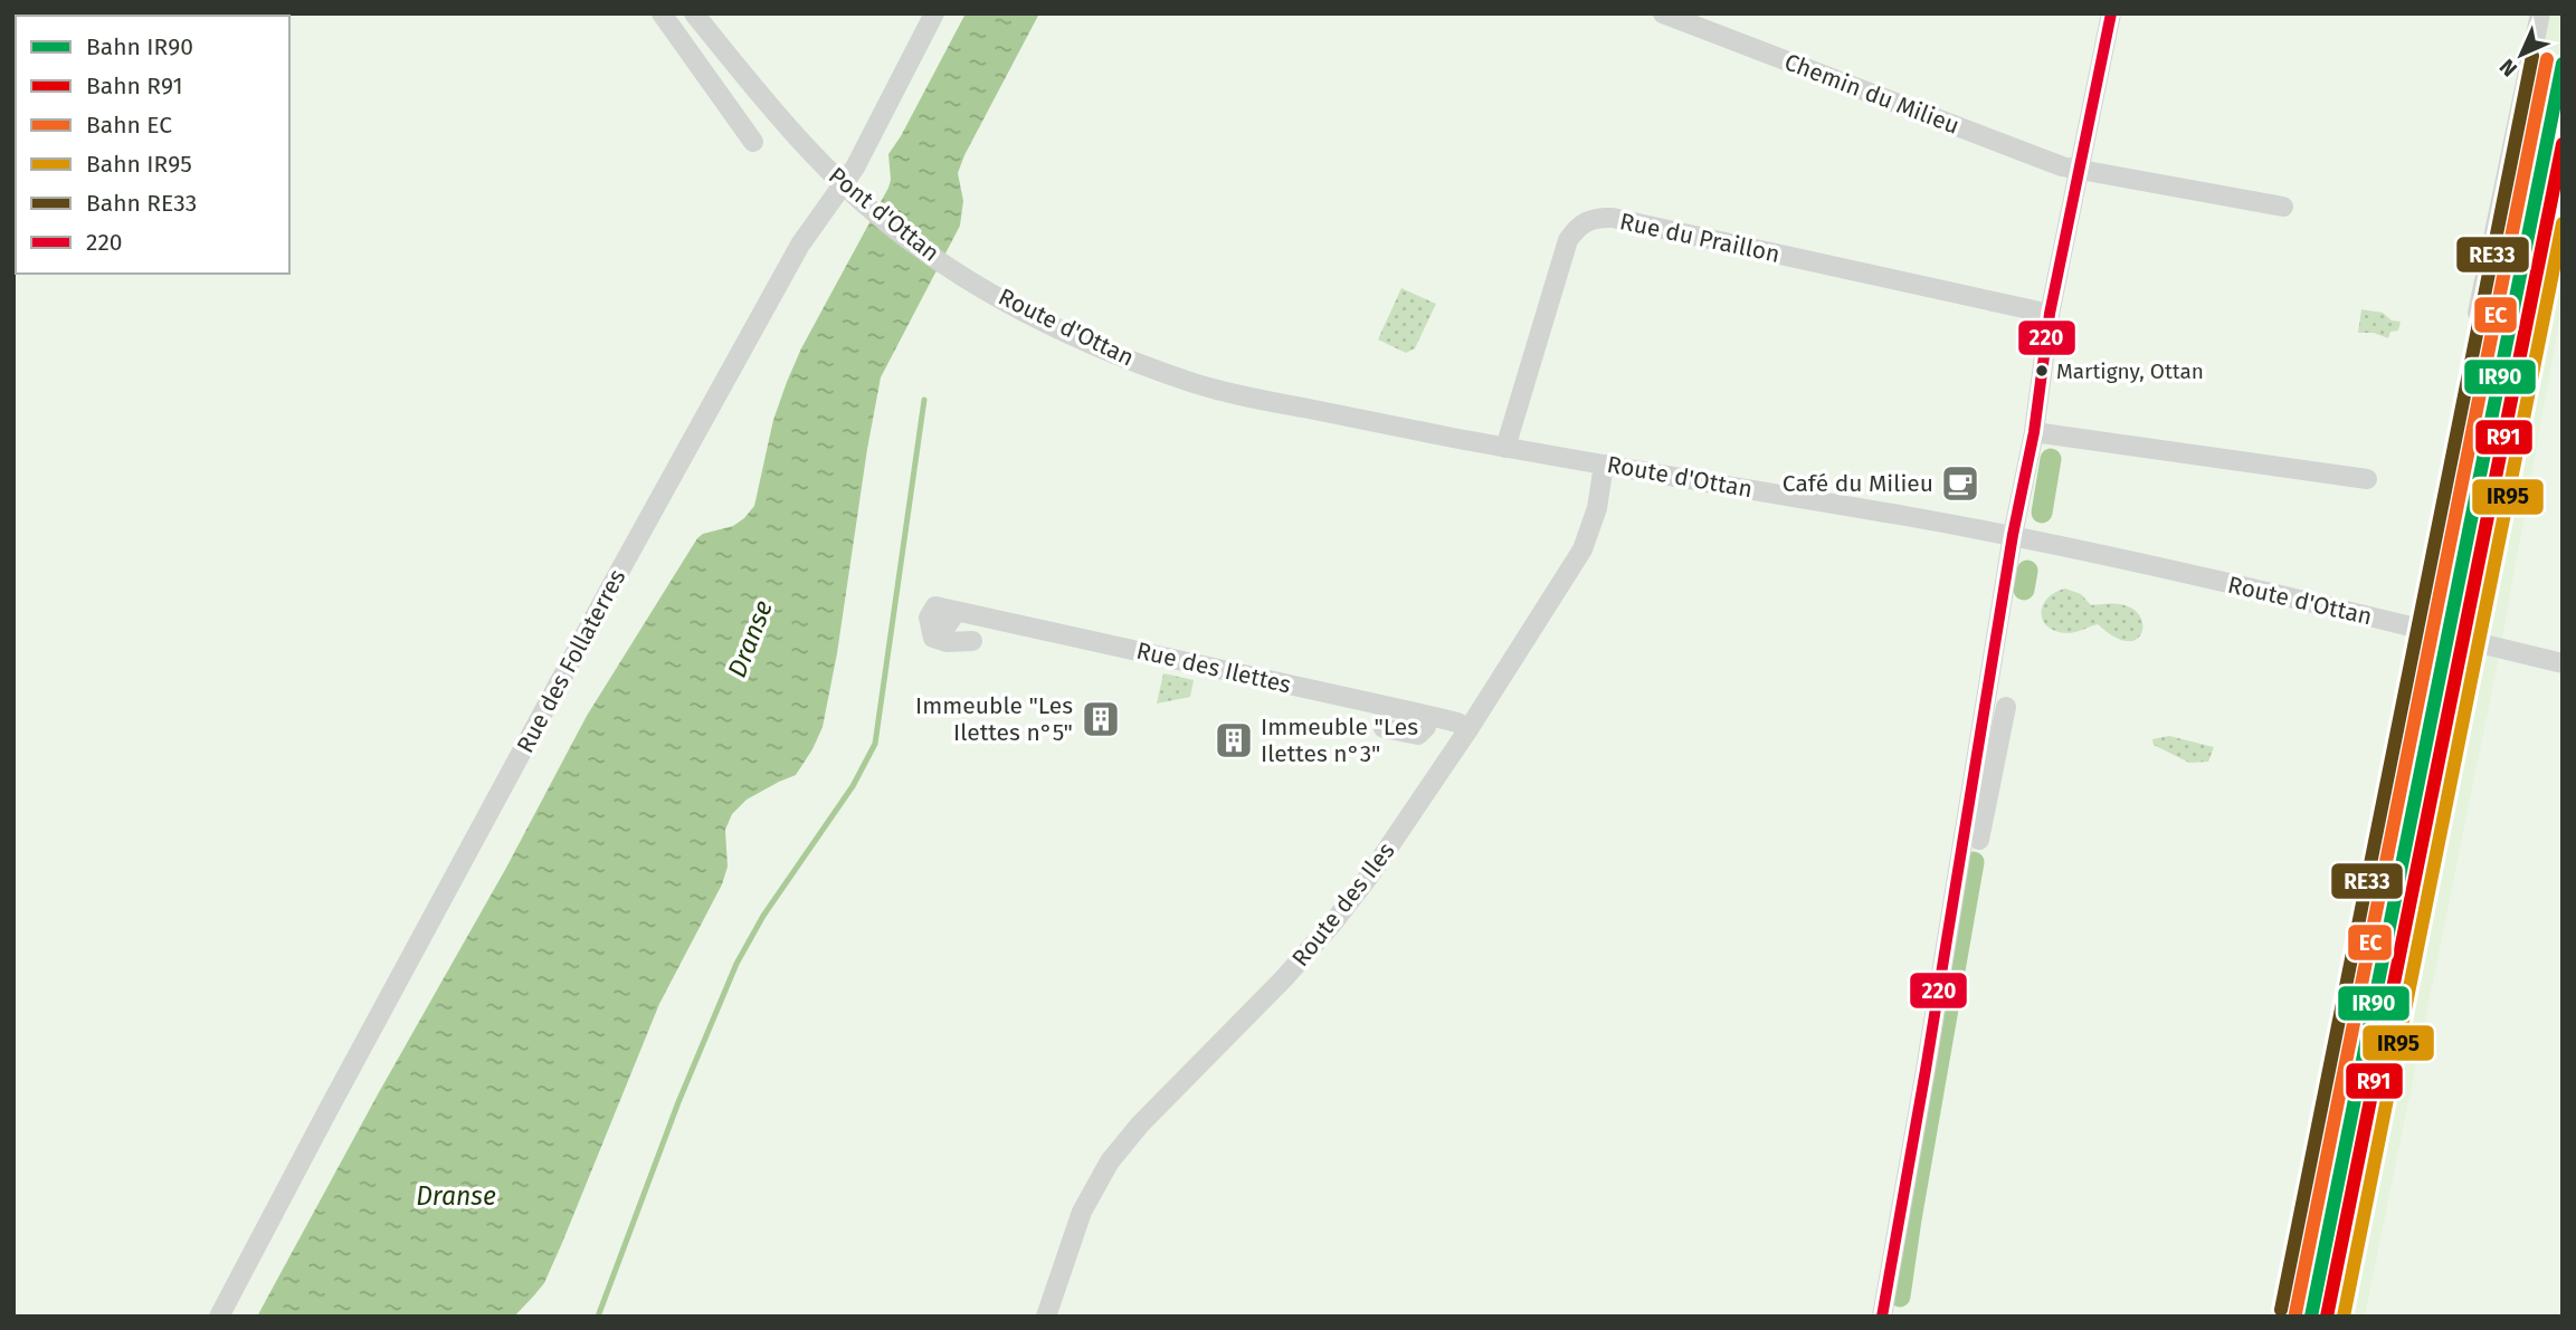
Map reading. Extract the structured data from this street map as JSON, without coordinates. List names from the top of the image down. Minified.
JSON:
{"streets":{"street":["Chemin du Milieu","Pont d'Ottan","Rue du Praillon","Route d'Ottan","Rue des Follaterres","Rue des Ilettes","Route des Iles"]},"crossings":[["Pont d'Ottan","Route d'Ottan"],["Rue du Praillon","Route d'Ottan"],["Route d'Ottan","Route des Iles"],["Rue des Ilettes","Route des Iles"]],"water":["Dranse"],"places":{"other":["Martigny, Ottan"],"cafe":["Café du Milieu"],"building":["Immeuble \"Les Ilettes n°5\"","Immeuble \"Les Ilettes n°3\""]},"lines":["transit line 220","rail line RE33","rail line EC","rail line IR90","rail line R91","rail line IR95"],"legend":["Bahn IR90","Bahn R91","Bahn EC","Bahn IR95","Bahn RE33","220"],"north":"bottom left"}
